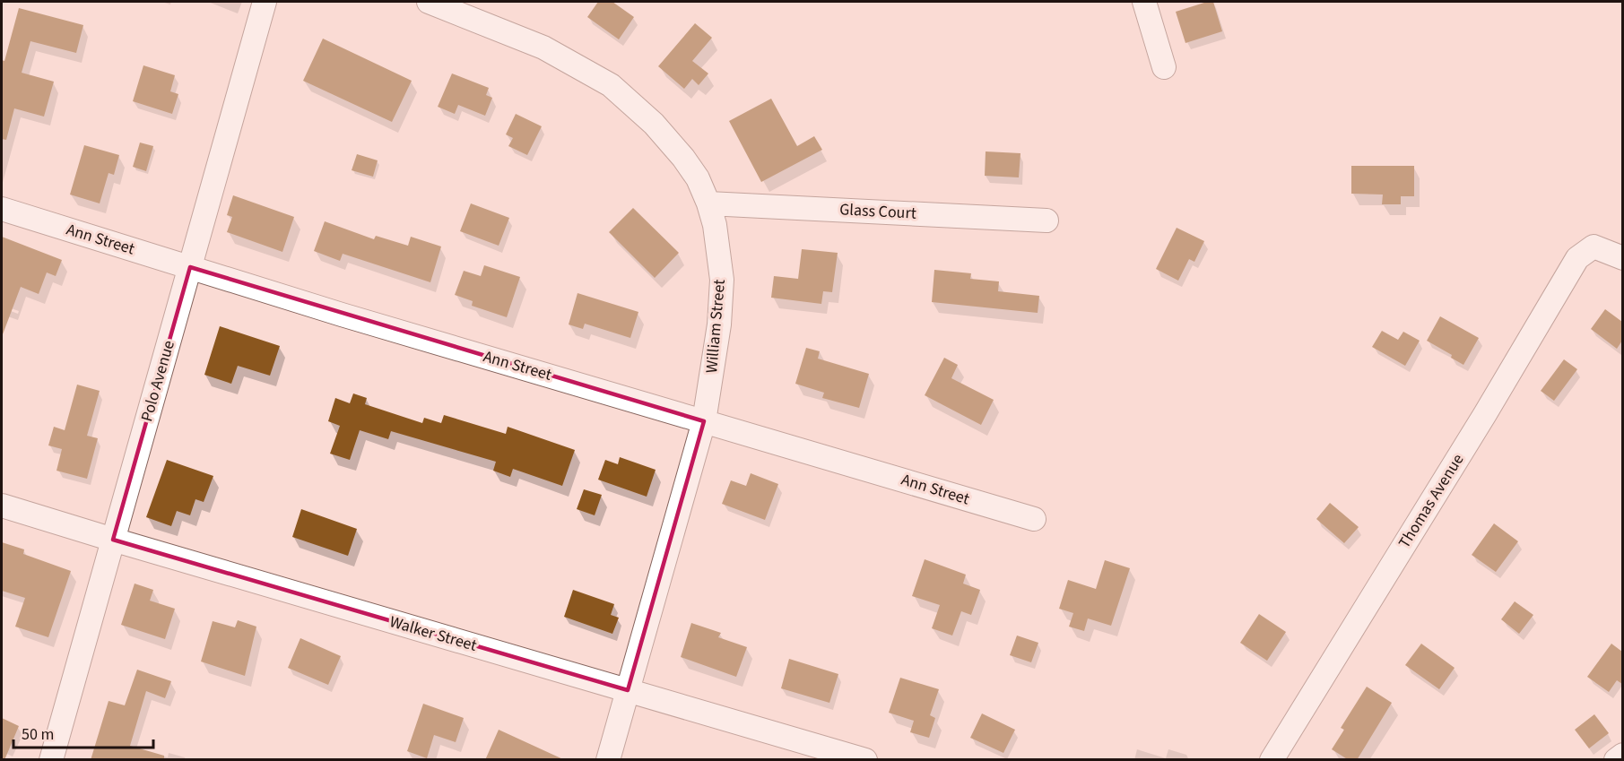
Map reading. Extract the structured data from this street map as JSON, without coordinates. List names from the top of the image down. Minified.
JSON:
{"streets":{"street":["Glass Court","Ann Street","William Street","Polo Avenue","Thomas Avenue","Walker Street"]},"crossings":[["Glass Court","William Street"],["Ann Street","William Street"],["Ann Street","Polo Avenue"],["William Street","Walker Street"],["Polo Avenue","Walker Street"]],"scale_bar":"50 m"}
